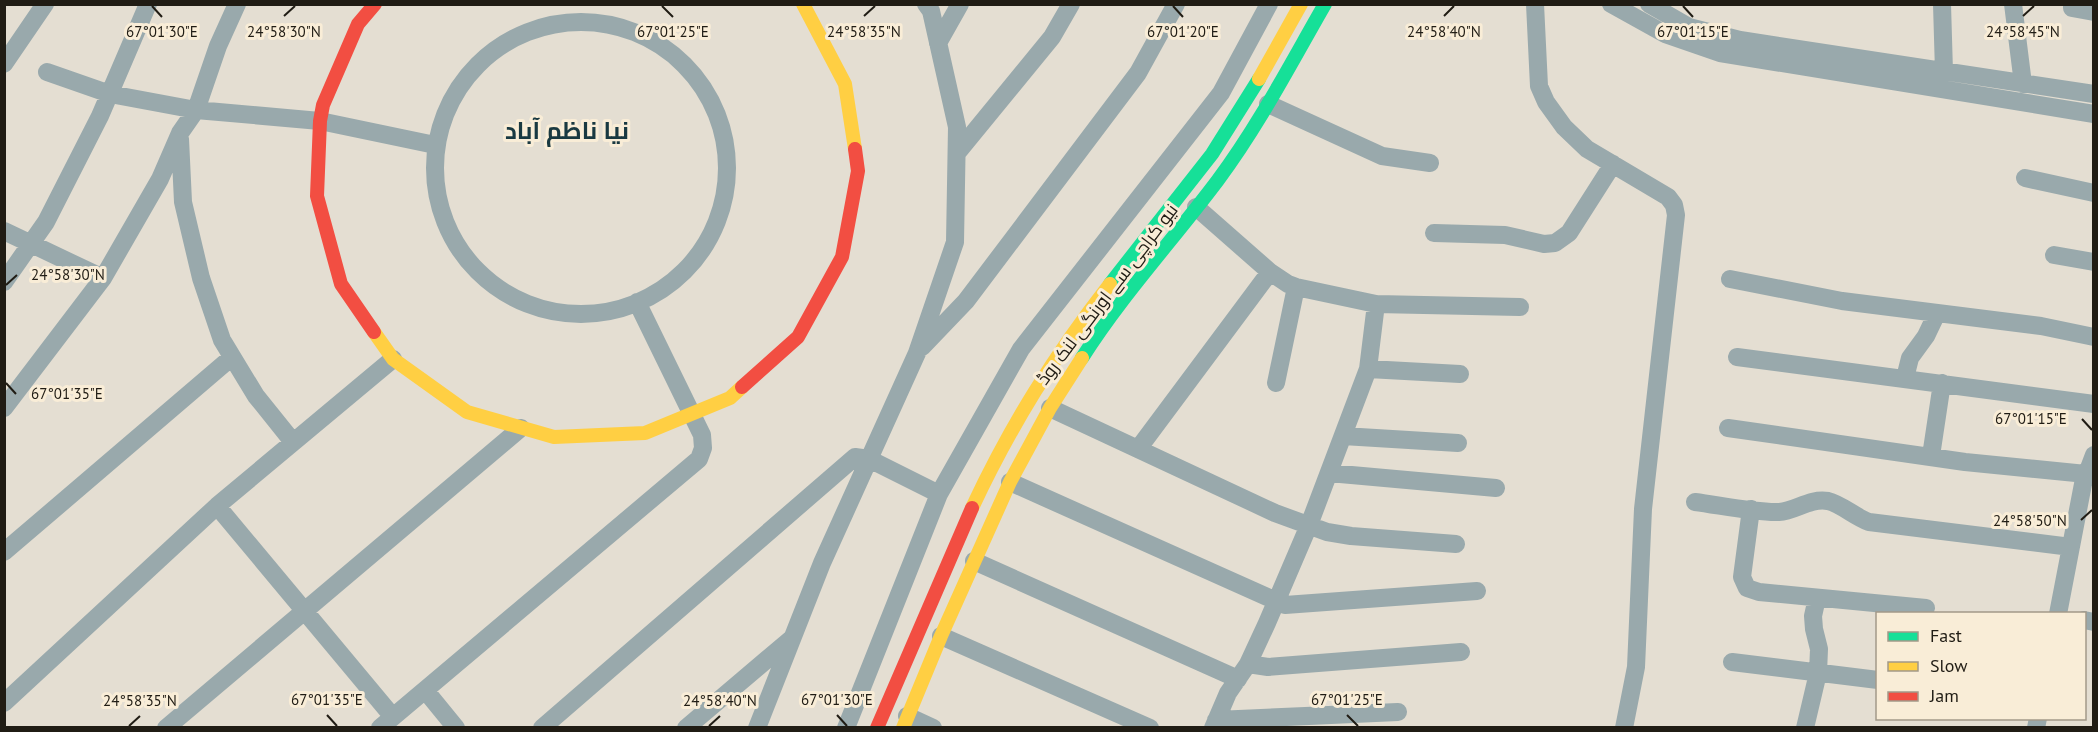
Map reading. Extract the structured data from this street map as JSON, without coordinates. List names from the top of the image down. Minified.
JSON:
{"streets":{"street":["نیو کراچی سے اورنگی لنک روڈ"]},"districts":["نیا ناظم آباد"],"legend":["Fast","Slow","Jam"],"coordinates":["24°58'30\"N","24°58'35\"N","24°58'40\"N","24°58'45\"N","67°01'30\"E","67°01'25\"E","67°01'20\"E","67°01'15\"E","67°01'35\"E","24°58'50\"N"]}
